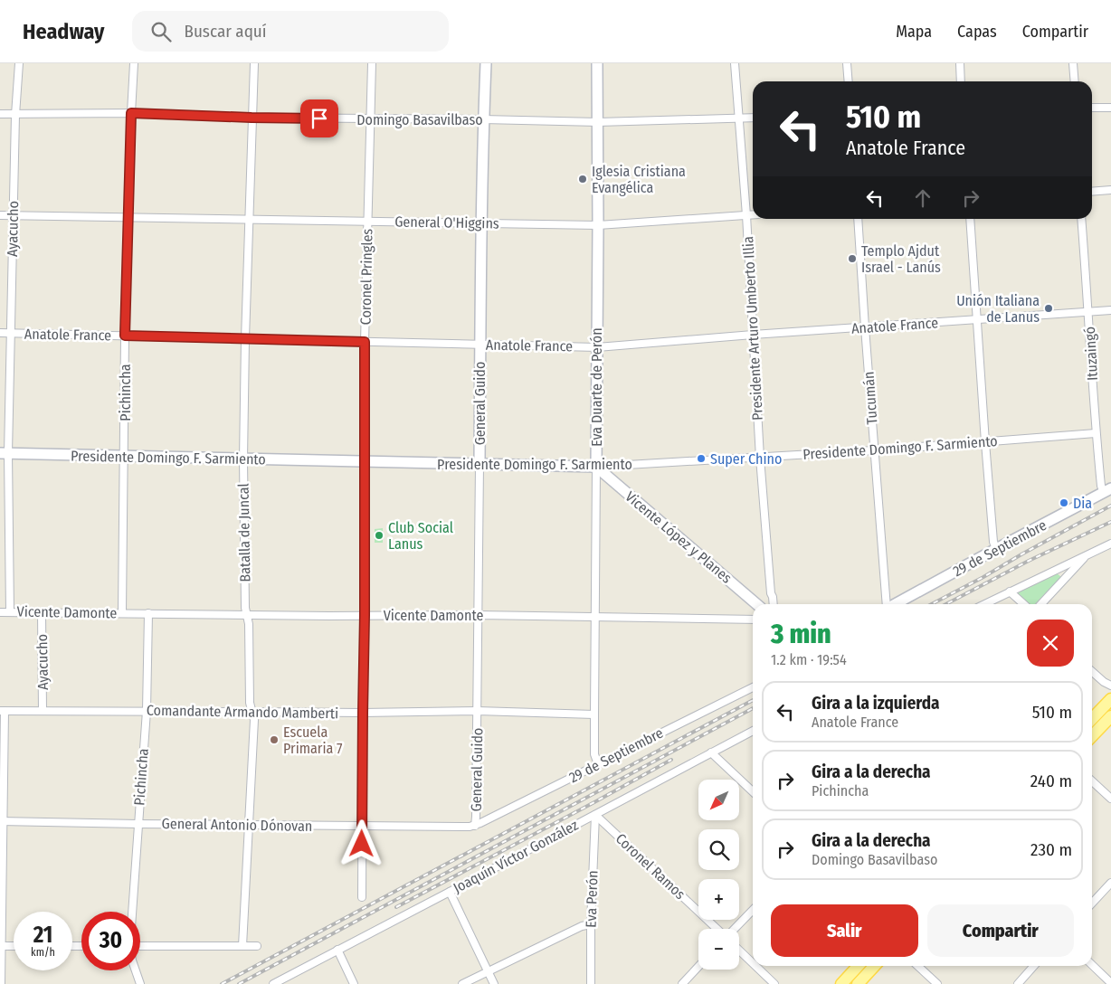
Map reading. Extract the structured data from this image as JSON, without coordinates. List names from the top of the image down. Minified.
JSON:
{"streets":{"main road":["Eva Duarte de Perón","General Guido","Presidente Domingo F. Sarmiento","Vicente López y Planes","29 de Septiembre"],"street":["Domingo Basavilbaso","General O'Higgins","Ayacucho","Coronel Pringles","Anatole France","Presidente Arturo Umberto Illia","Ituzaingó","Pichincha","Tucumán","Batalla de Juncal","Vicente Damonte","Comandante Armando Mamberti","General Antonio Dónovan","Joaquín Víctor González","Coronel Ramos","Eva Perón"]},"crossings":[["Domingo Basavilbaso","Ayacucho"],["Domingo Basavilbaso","Coronel Pringles"],["Domingo Basavilbaso","Presidente Arturo Umberto Illia"],["Domingo Basavilbaso","Eva Duarte de Perón"],["Domingo Basavilbaso","Pichincha"],["Domingo Basavilbaso","General Guido"],["Domingo Basavilbaso","Batalla de Juncal"],["General O'Higgins","Ayacucho"],["General O'Higgins","Coronel Pringles"],["General O'Higgins","Presidente Arturo Umberto Illia"],["General O'Higgins","Eva Duarte de Perón"],["General O'Higgins","Pichincha"],["General O'Higgins","General Guido"],["General O'Higgins","Batalla de Juncal"],["Ayacucho","Anatole France"],["Ayacucho","Presidente Domingo F. Sarmiento"],["Ayacucho","Vicente Damonte"],["Ayacucho","Comandante Armando Mamberti"],["Coronel Pringles","Anatole France"],["Coronel Pringles","Presidente Domingo F. Sarmiento"],["Coronel Pringles","Vicente Damonte"],["Coronel Pringles","Comandante Armando Mamberti"],["Coronel Pringles","General Antonio Dónovan"],["Anatole France","Presidente Arturo Umberto Illia"],["Anatole France","Ituzaingó"],["Anatole France","Eva Duarte de Perón"],["Anatole France","Pichincha"],["Anatole France","Tucumán"],["Anatole France","General Guido"],["Anatole France","Batalla de Juncal"],["Presidente Arturo Umberto Illia","Presidente Domingo F. Sarmiento"],["Ituzaingó","Presidente Domingo F. Sarmiento"],["Ituzaingó","29 de Septiembre"],["Eva Duarte de Perón","Presidente Domingo F. Sarmiento"],["Eva Duarte de Perón","Vicente López y Planes"],["Eva Duarte de Perón","29 de Septiembre"],["Eva Duarte de Perón","Vicente Damonte"],["Eva Duarte de Perón","Comandante Armando Mamberti"],["Pichincha","Presidente Domingo F. Sarmiento"],["Pichincha","Vicente Damonte"],["Pichincha","Comandante Armando Mamberti"],["Pichincha","General Antonio Dónovan"],["Tucumán","Presidente Domingo F. Sarmiento"],["General Guido","Presidente Domingo F. Sarmiento"],["General Guido","29 de Septiembre"],["General Guido","Vicente Damonte"],["General Guido","Comandante Armando Mamberti"],["General Guido","General Antonio Dónovan"],["Presidente Domingo F. Sarmiento","Batalla de Juncal"],["Presidente Domingo F. Sarmiento","Vicente López y Planes"],["Batalla de Juncal","Vicente Damonte"],["Batalla de Juncal","Comandante Armando Mamberti"],["Batalla de Juncal","General Antonio Dónovan"],["29 de Septiembre","General Antonio Dónovan"],["Joaquín Víctor González","Coronel Ramos"],["Joaquín Víctor González","Eva Perón"],["Coronel Ramos","Eva Perón"]],"places":["Iglesia Cristiana Evangélica","Templo Ajdut Israel - Lanús","Unión Italiana de Lanus","Super Chino","Dia","Club Social Lanus","Escuela Primaria 7"],"north":"bottom left","page":{"header":"Headway","search":"Buscar aquí","nav":["Mapa","Capas","Compartir"],"turn":["510 m","Anatole France"],"heading":["3 min","1.2 km · 19:54"],"list":[{"name":"Gira a la izquierda","note":"Anatole France","value":"510 m"},{"name":"Gira a la derecha","note":"Pichincha","value":"240 m"},{"name":"Gira a la derecha","note":"Domingo Basavilbaso","value":"230 m"}],"map_buttons":["+","−"],"buttons":["Salir","Compartir"],"speed":"21 km/h","limit":"30"}}
